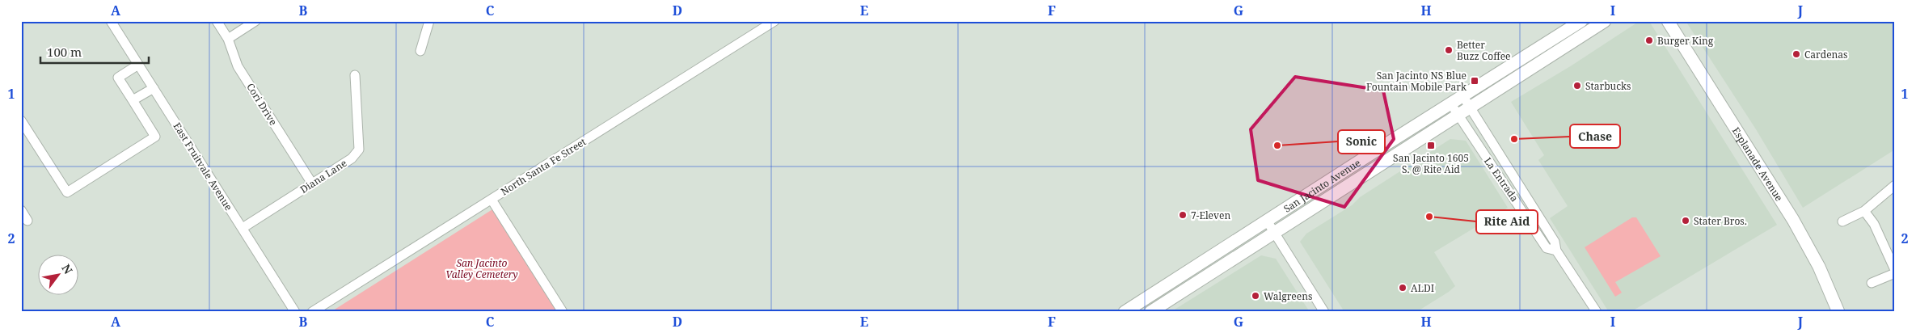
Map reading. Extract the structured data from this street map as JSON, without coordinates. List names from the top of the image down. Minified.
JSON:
{"streets":{"main road":["Esplanade Avenue","San Jacinto Avenue"],"street":["Cori Drive","East Fruitvale Avenue","North Santa Fe Street","Diana Lane","La Entrada"]},"crossings":[["Cori Drive","Diana Lane"],["East Fruitvale Avenue","Diana Lane"],["La Entrada","San Jacinto Avenue"]],"parks":["San Jacinto Valley Cemetery"],"places":{"other":["Burger King","Better Buzz Coffee","Cardenas","Starbucks","Chase","Sonic","7-Eleven","Rite Aid","Stater Bros.","ALDI","Walgreens"],"transit":["San Jacinto NS Blue Fountain Mobile Park","San Jacinto 1605 S. @ Rite Aid"]},"scale_bar":"100 m","north":"top right","grid":{"columns":["A","B","C","D","E","F","G","H","I","J"],"rows":["1","2"]}}
